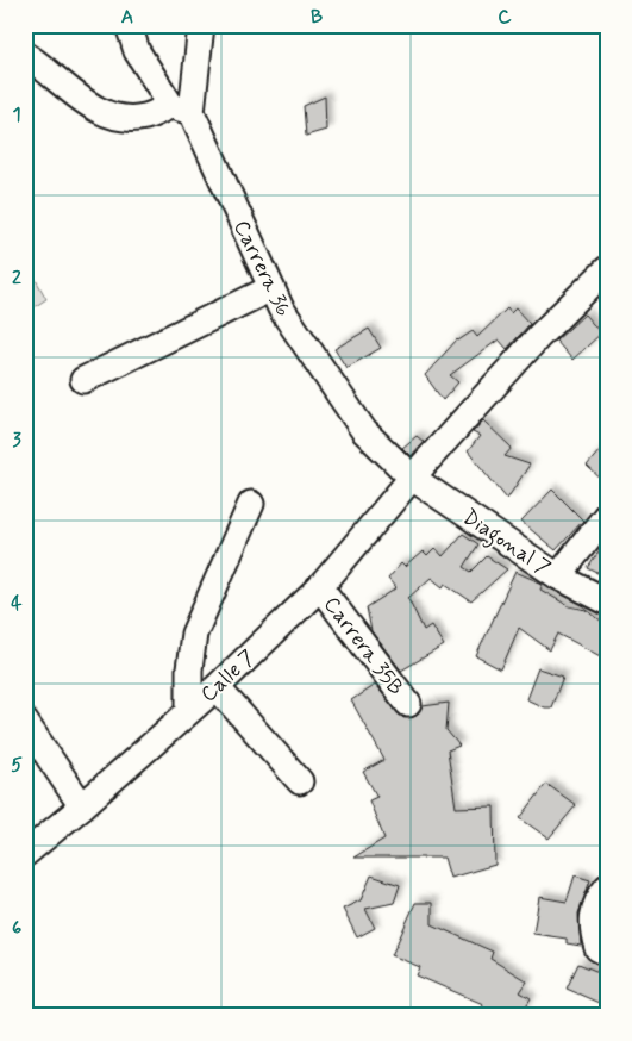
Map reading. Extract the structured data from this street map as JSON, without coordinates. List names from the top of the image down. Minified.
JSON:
{"streets":{"street":["Carrera 36","Diagonal 7","Carrera 35B","Calle 7"]},"crossings":[["Carrera 36","Diagonal 7"],["Carrera 36","Calle 7"],["Diagonal 7","Calle 7"],["Carrera 35B","Calle 7"]],"grid":{"columns":["A","B","C"],"rows":["1","2","3","4","5","6"]}}
